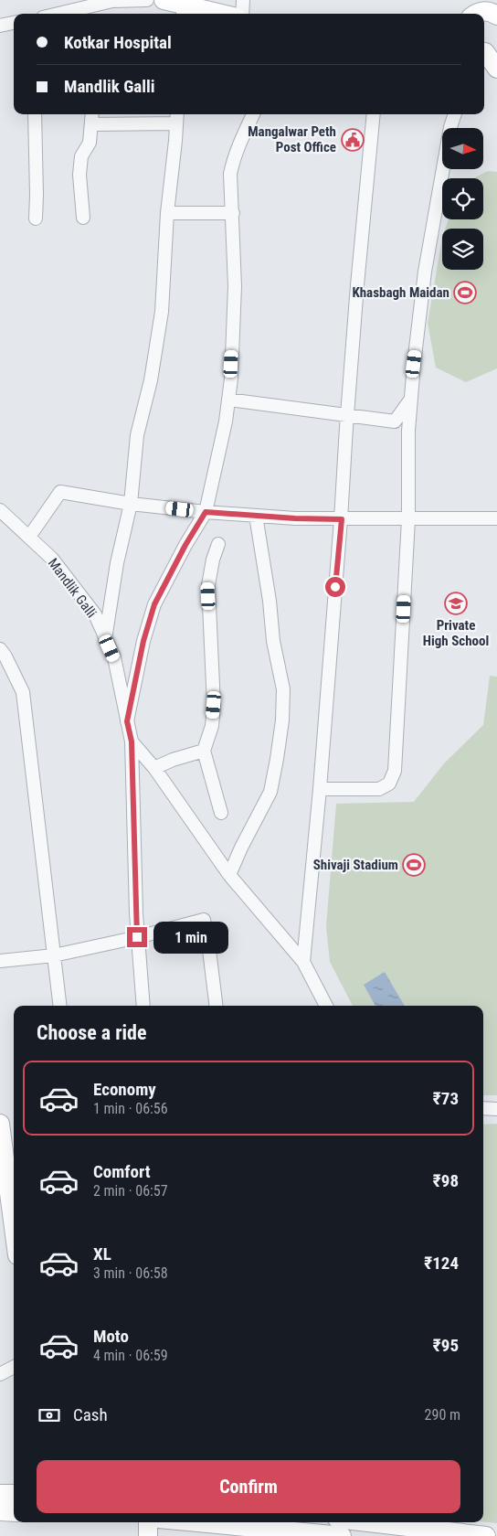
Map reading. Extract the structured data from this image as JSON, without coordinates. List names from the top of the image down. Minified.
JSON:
{"streets":{"street":["Mandlik Galli"]},"places":{"public building":["Mangalwar Peth Post Office"],"sports":["Khasbagh Maidan","Shivaji Stadium"],"school or university":["Private High School"]},"north":"right","page":{"banner":["Kotkar Hospital","Mandlik Galli"],"bubble":"1 min","heading":"Choose a ride","list":[{"name":"Economy","note":"1 min · 06:56","value":"₹73"},{"name":"Comfort","note":"2 min · 06:57","value":"₹98"},{"name":"XL","note":"3 min · 06:58","value":"₹124"},{"name":"Moto","note":"4 min · 06:59","value":"₹95"}],"pay":["Cash","290 m"],"buttons":"Confirm"}}
